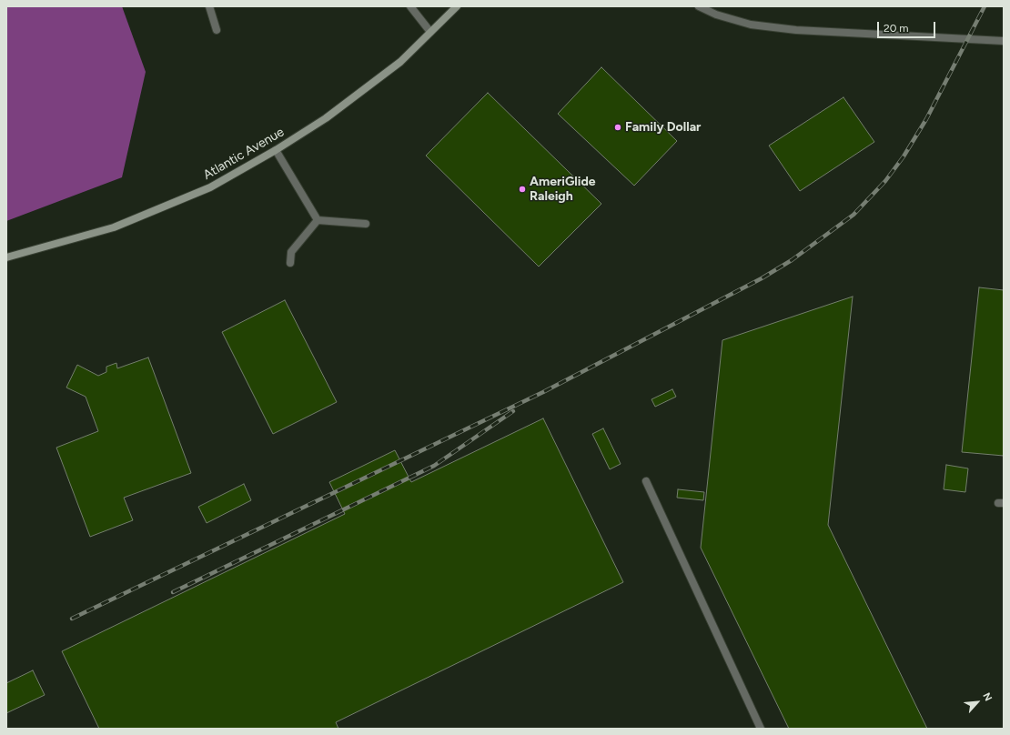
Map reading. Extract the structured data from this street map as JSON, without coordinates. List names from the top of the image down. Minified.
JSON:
{"streets":{"main road":["Atlantic Avenue"]},"places":["Family Dollar","AmeriGlide Raleigh"],"scale_bar":"20 m","north":"top right"}
